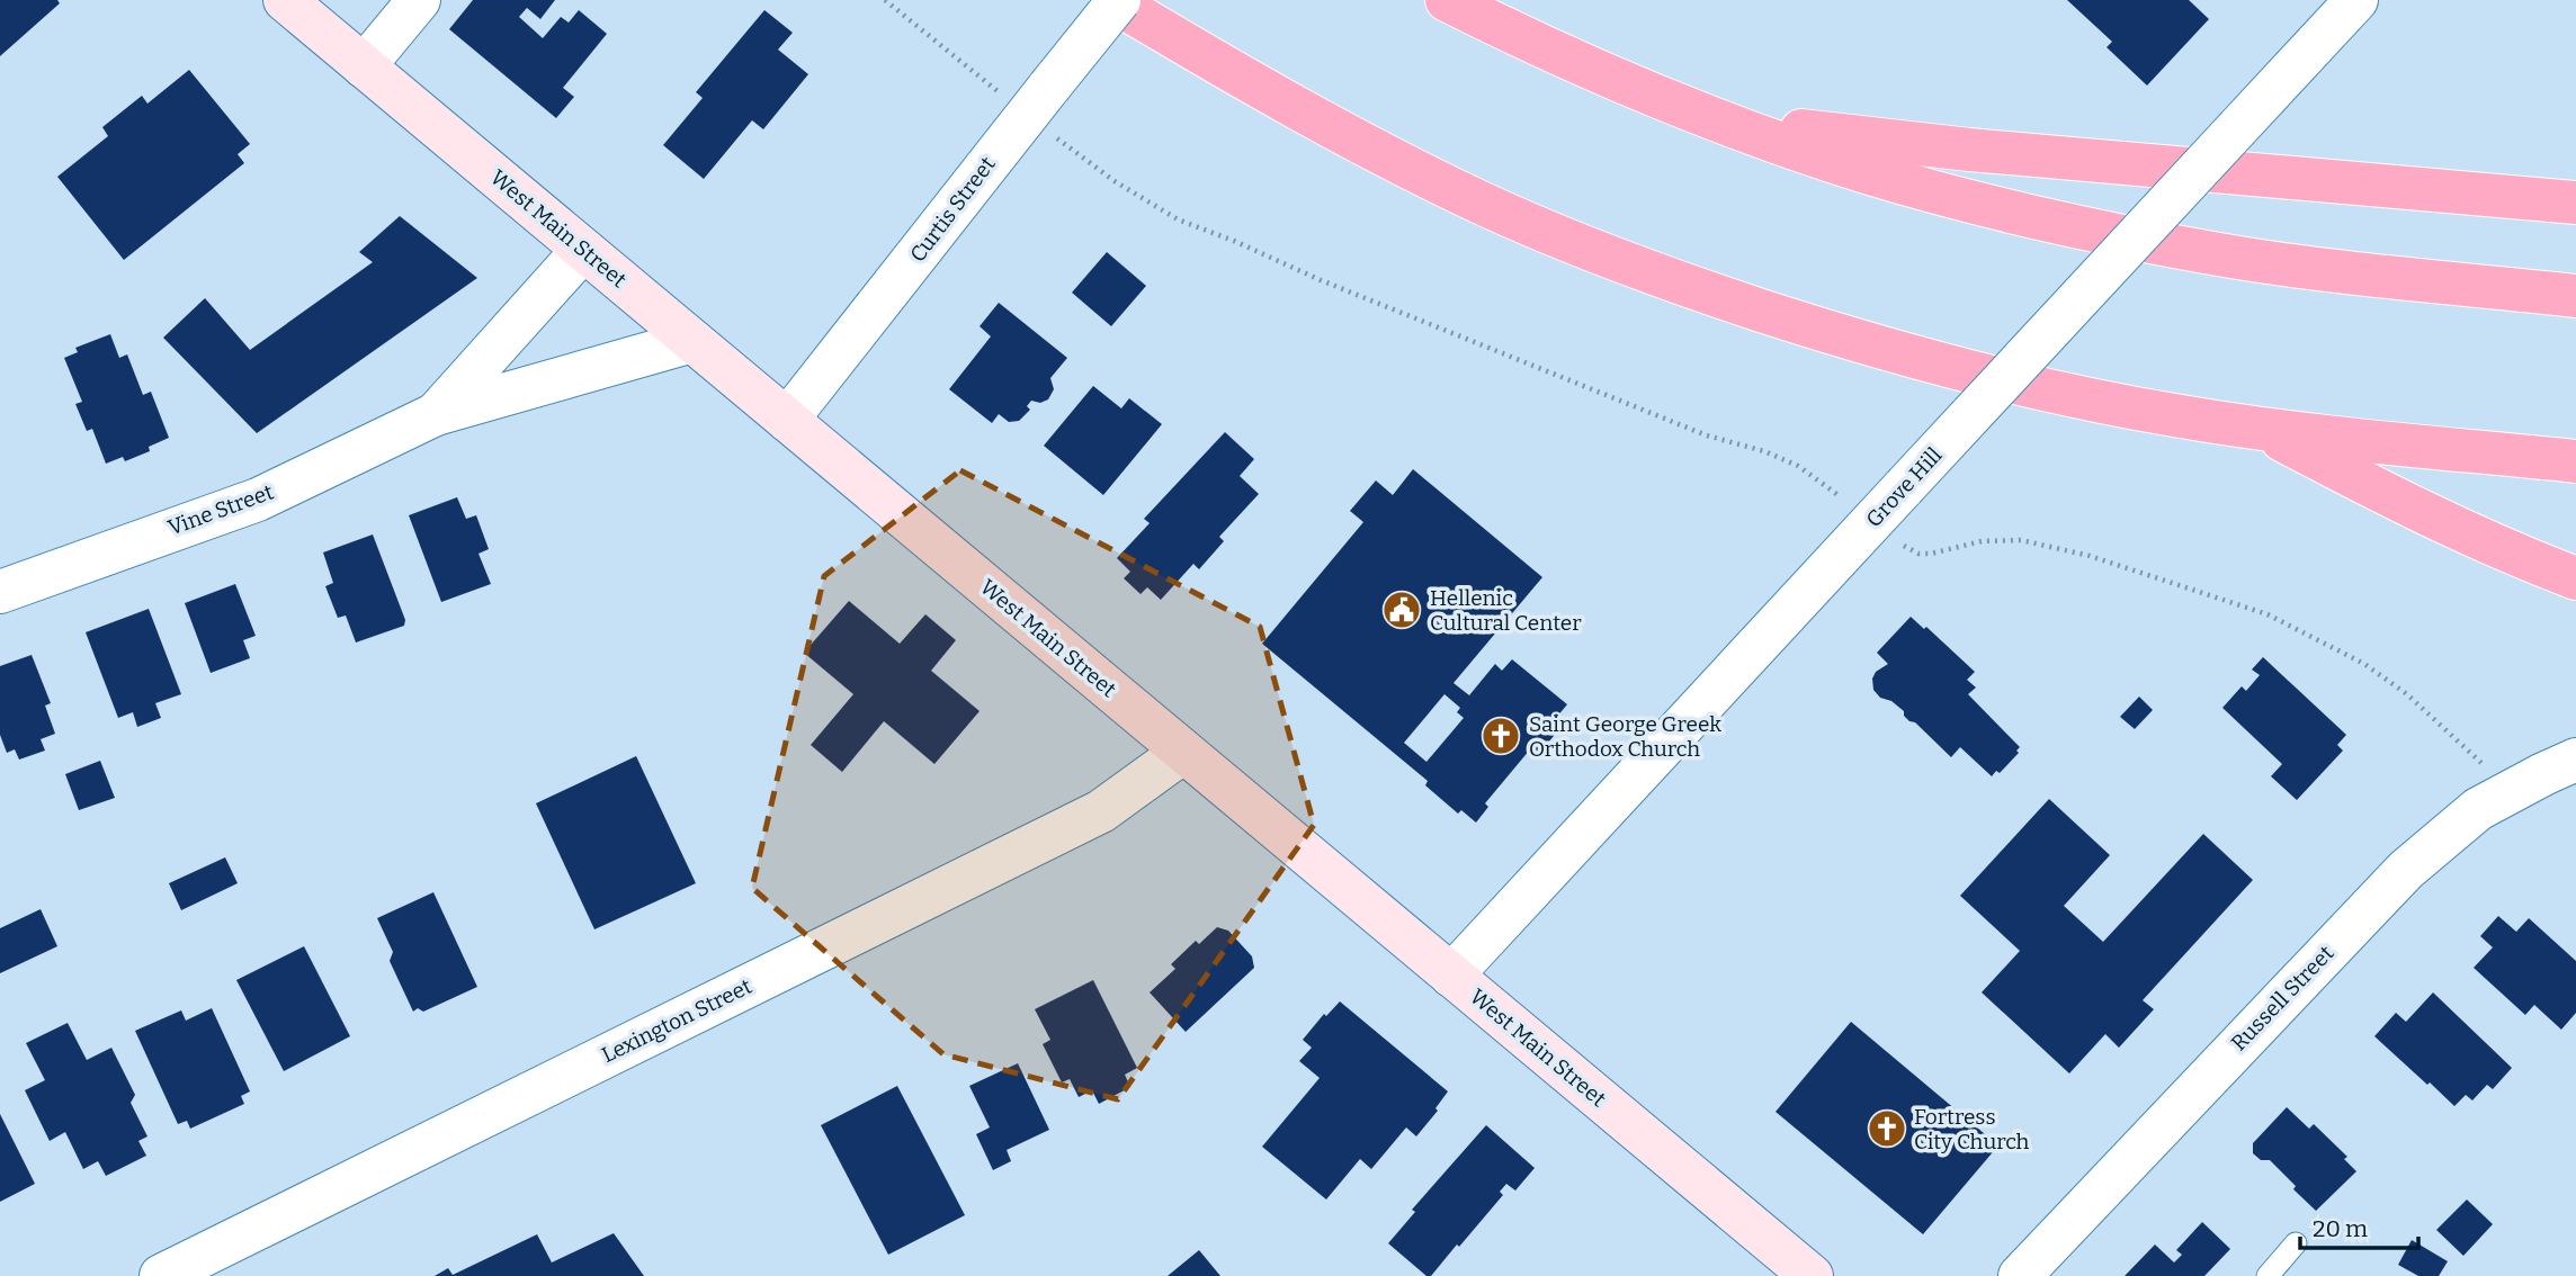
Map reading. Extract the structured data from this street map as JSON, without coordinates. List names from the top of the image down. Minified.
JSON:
{"streets":{"main road":["West Main Street"],"street":["Curtis Street","Grove Hill","Vine Street","Russell Street","Lexington Street"]},"crossings":[["Curtis Street","West Main Street"],["West Main Street","Grove Hill"],["West Main Street","Vine Street"],["West Main Street","Lexington Street"]],"places":{"public building":["Hellenic Cultural Center"],"church":["Saint George Greek Orthodox Church","Fortress City Church"]},"scale_bar":"20 m"}
